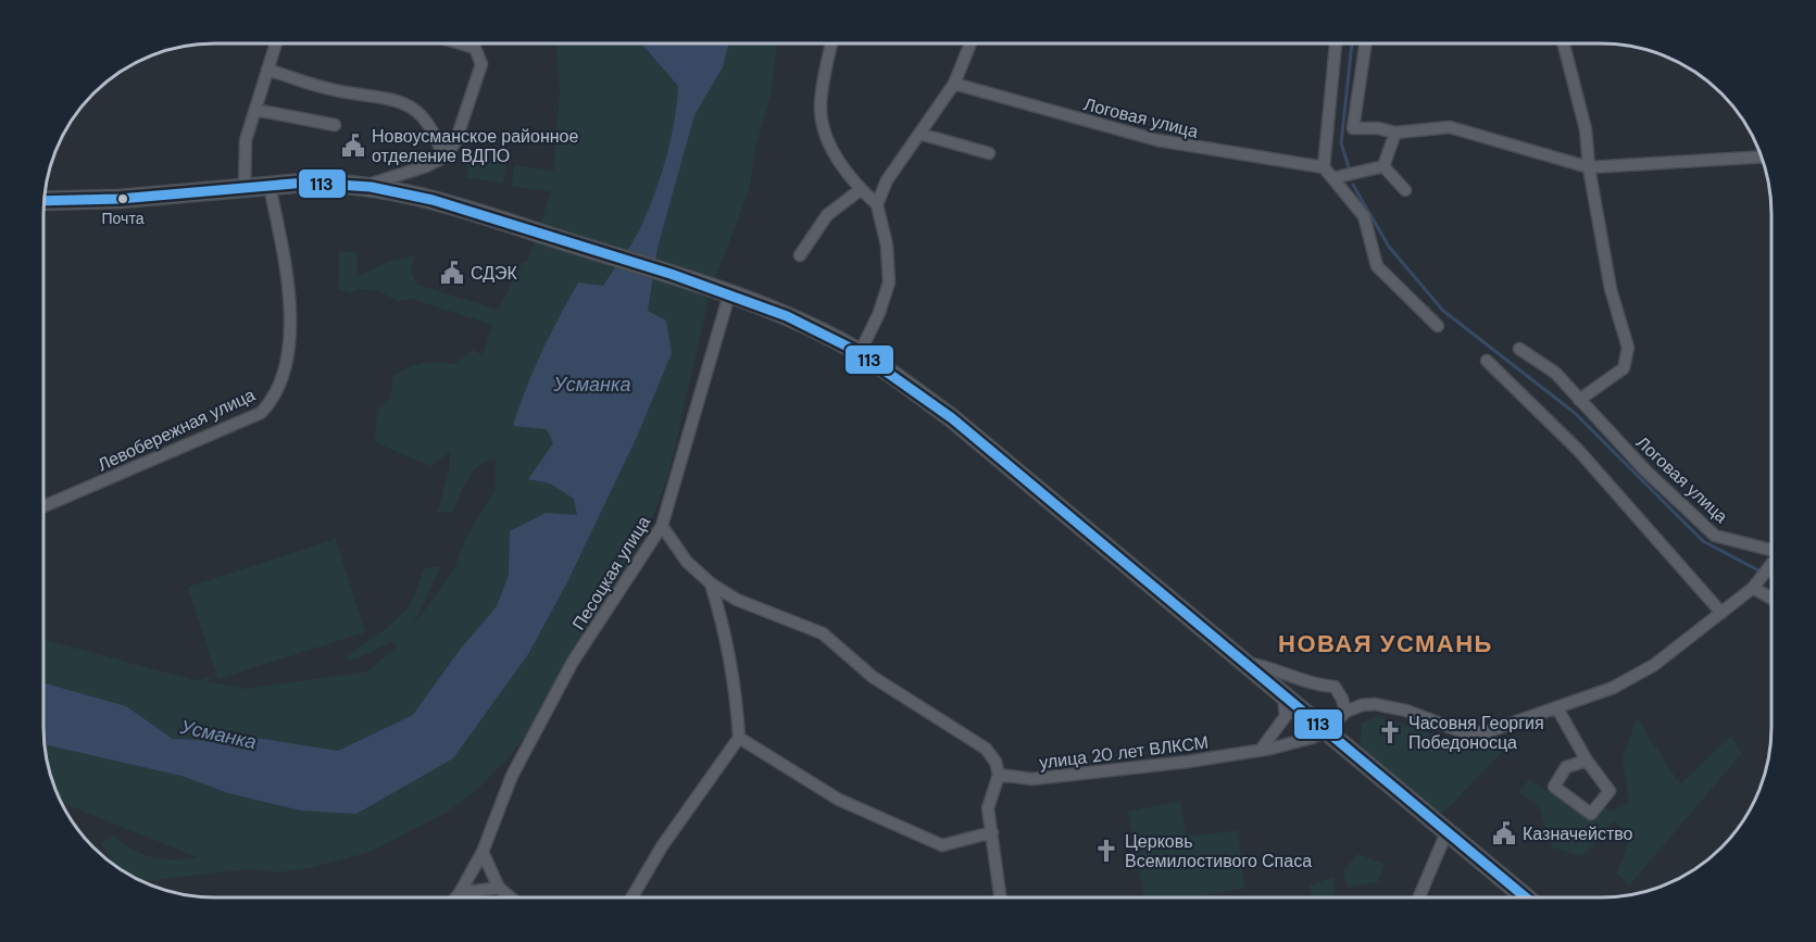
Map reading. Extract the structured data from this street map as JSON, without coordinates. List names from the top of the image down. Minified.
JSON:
{"streets":{"street":["Логовая улица","Левобережная улица","Песоцкая улица","улица 20 лет ВЛКСМ"]},"districts":["НОВАЯ УСМАНЬ"],"water":["Усманка"],"places":{"public building":["Новоусманское районное отделение ВДПО","СДЭК","Казначейство"],"other":["Почта"],"church":["Часовня Георгия Победоносца","Церковь Всемилостивого Спаса"]},"lines":["transit line 113"]}
